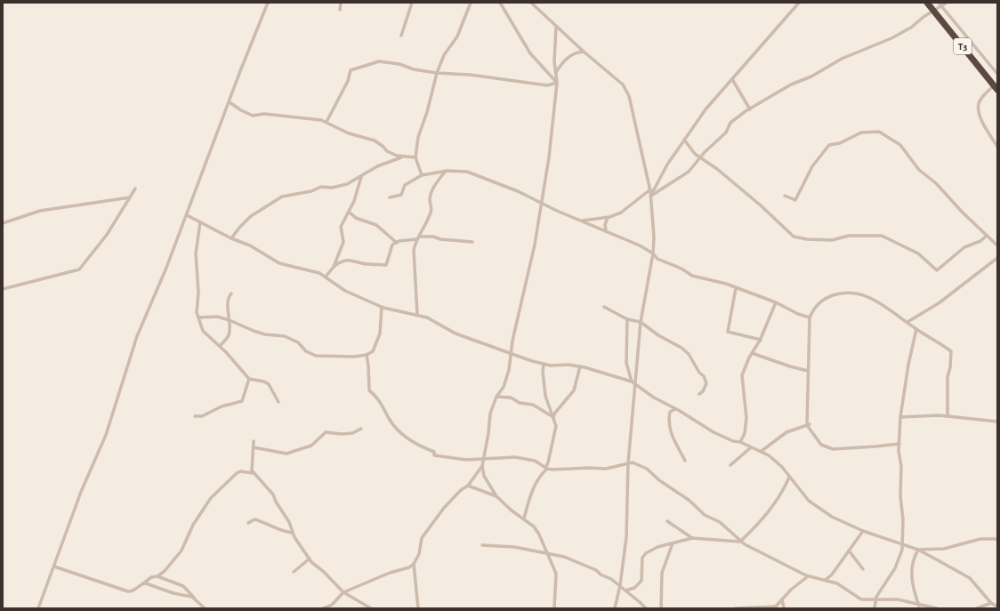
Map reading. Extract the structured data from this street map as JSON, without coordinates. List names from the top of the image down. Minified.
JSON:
{"streets":{"highway":["T3"]}}
